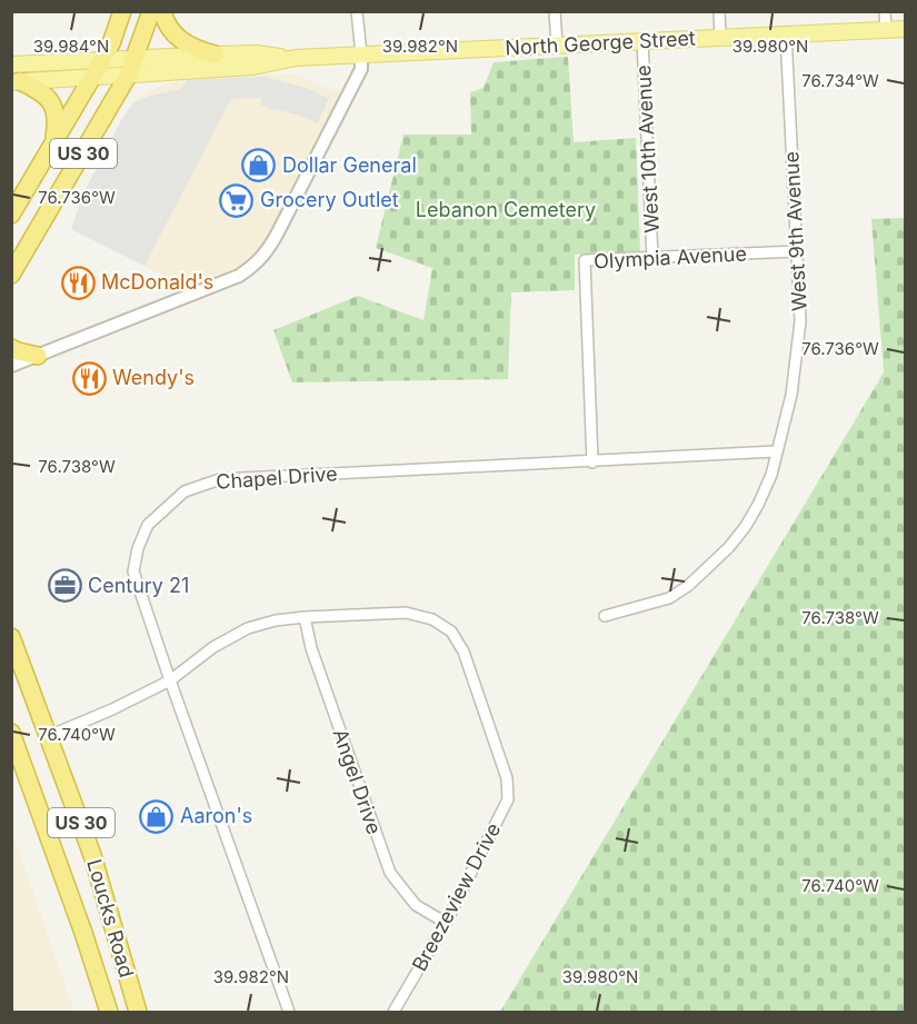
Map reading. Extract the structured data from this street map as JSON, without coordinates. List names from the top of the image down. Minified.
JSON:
{"streets":{"highway":["US 30","Loucks Road"],"main road":["North George Street"],"street":["West 10th Avenue","West 9th Avenue","Olympia Avenue","Chapel Drive","Angel Drive","Breezeview Drive"]},"crossings":[["North George Street","West 10th Avenue"],["North George Street","US 30"],["North George Street","West 9th Avenue"],["West 10th Avenue","Olympia Avenue"],["West 9th Avenue","Olympia Avenue"],["West 9th Avenue","Chapel Drive"],["Olympia Avenue","Chapel Drive"],["Angel Drive","Breezeview Drive"]],"parks":["Lebanon Cemetery"],"places":{"shop":["Dollar General","Aaron's"],"supermarket":["Grocery Outlet"],"restaurant":["McDonald's","Wendy's"],"office":["Century 21"]},"coordinates":["39.984°N","39.982°N","39.980°N","76.734°W","76.736°W","76.738°W","76.740°W"]}
